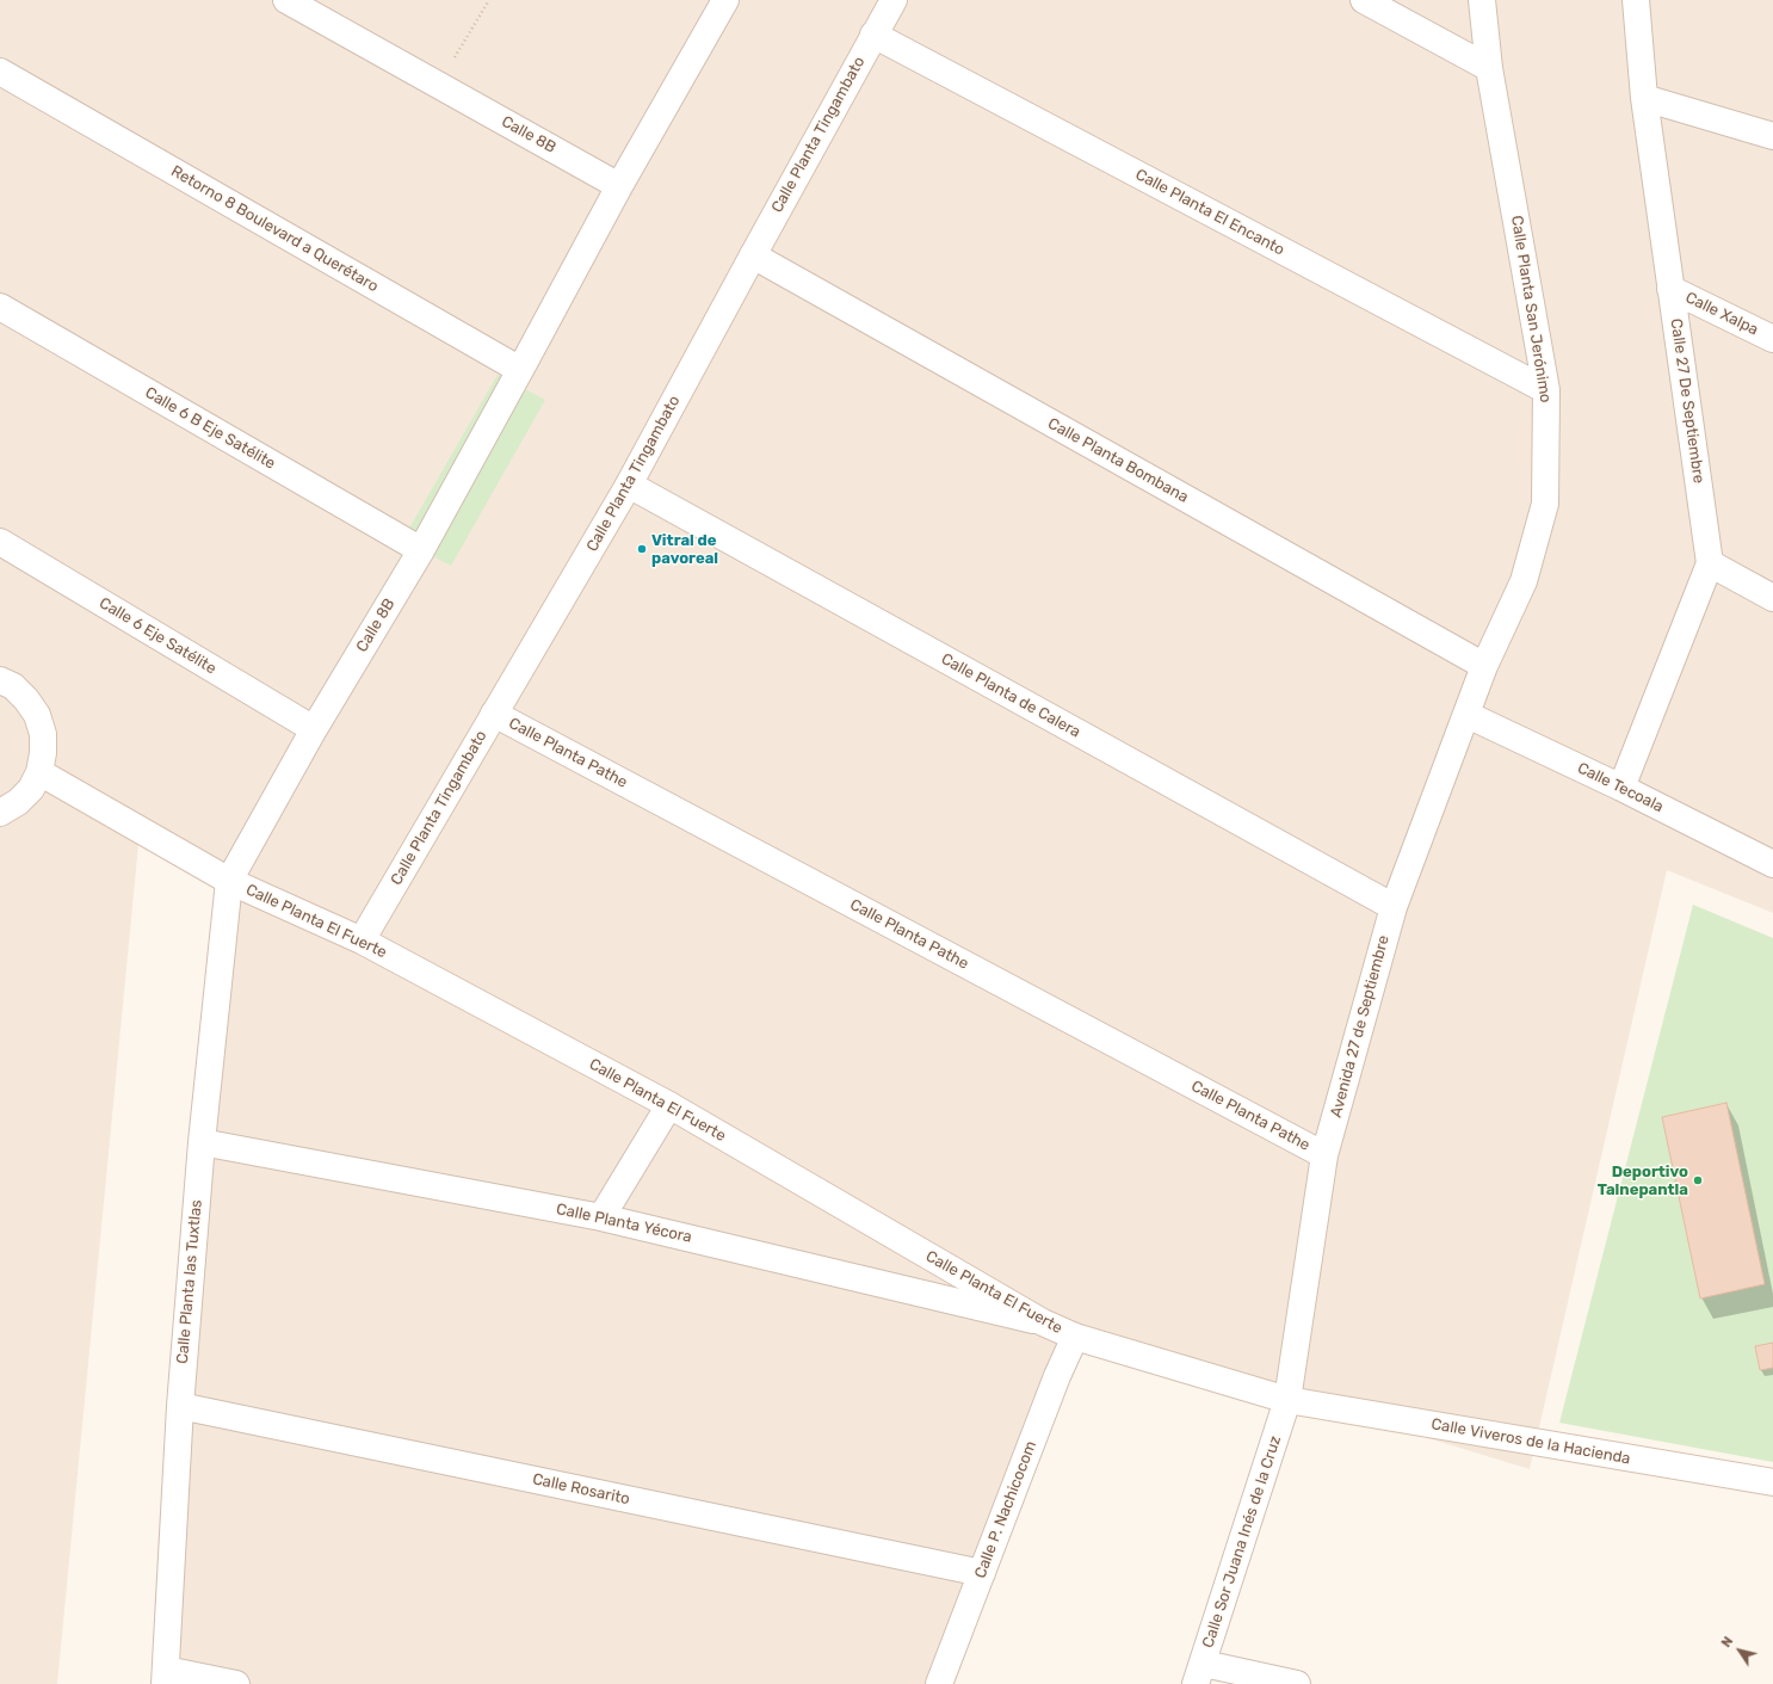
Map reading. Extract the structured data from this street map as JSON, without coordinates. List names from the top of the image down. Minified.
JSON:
{"streets":{"street":["Calle 8B","Calle Planta Tingambato","Calle Planta El Encanto","Retorno 8 Boulevard a Querétaro","Calle Planta San Jerónimo","Calle Xalpa","Calle 27 De Septiembre","Calle 6 B Eje Satélite","Calle Planta Bombana","Calle 6 Eje Satélite","Calle Planta de Calera","Calle Planta Pathe","Calle Tecoala","Calle Planta El Fuerte","Avenida 27 de Septiembre","Calle Planta Yécora","Calle Planta las Tuxtlas","Calle Viveros de la Hacienda","Calle Rosarito","Calle P. Nachicocom","Calle Sor Juana Inés de la Cruz"]},"crossings":[["Calle 8B","Retorno 8 Boulevard a Querétaro"],["Calle 8B","Calle 6 B Eje Satélite"],["Calle 8B","Calle 6 Eje Satélite"],["Calle 8B","Calle Planta El Fuerte"],["Calle 8B","Calle Planta las Tuxtlas"],["Calle Planta Tingambato","Calle Planta El Encanto"],["Calle Planta Tingambato","Calle Planta Bombana"],["Calle Planta Tingambato","Calle Planta de Calera"],["Calle Planta Tingambato","Calle Planta Pathe"],["Calle Planta Tingambato","Calle Planta El Fuerte"],["Calle Planta El Encanto","Calle Planta San Jerónimo"],["Calle Planta San Jerónimo","Calle Planta Bombana"],["Calle Planta San Jerónimo","Avenida 27 de Septiembre"],["Calle Xalpa","Calle 27 De Septiembre"],["Calle 27 De Septiembre","Calle Tecoala"],["Calle Planta Bombana","Avenida 27 de Septiembre"],["Calle Planta de Calera","Avenida 27 de Septiembre"],["Calle Planta Pathe","Avenida 27 de Septiembre"],["Calle Tecoala","Avenida 27 de Septiembre"],["Calle Planta El Fuerte","Avenida 27 de Septiembre"],["Calle Planta El Fuerte","Calle Planta Yécora"],["Calle Planta El Fuerte","Calle Planta las Tuxtlas"],["Calle Planta El Fuerte","Calle Viveros de la Hacienda"],["Calle Planta El Fuerte","Calle P. Nachicocom"],["Calle Planta El Fuerte","Calle Sor Juana Inés de la Cruz"],["Avenida 27 de Septiembre","Calle Viveros de la Hacienda"],["Avenida 27 de Septiembre","Calle Sor Juana Inés de la Cruz"],["Calle Planta Yécora","Calle Planta las Tuxtlas"],["Calle Planta las Tuxtlas","Calle Rosarito"],["Calle Viveros de la Hacienda","Calle Sor Juana Inés de la Cruz"],["Calle Rosarito","Calle P. Nachicocom"]],"places":["Vitral de pavoreal","Deportivo Talnepantla"],"north":"top left"}
